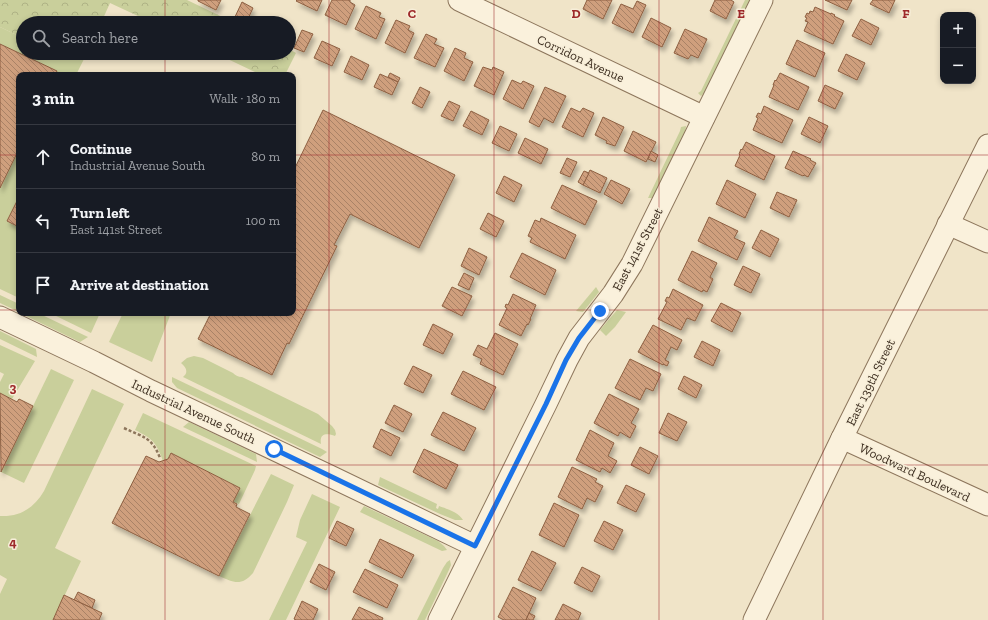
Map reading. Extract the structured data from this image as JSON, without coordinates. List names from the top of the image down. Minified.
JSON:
{"streets":{"street":["Corridon Avenue","East 141st Street","East 139th Street","Industrial Avenue South","Woodward Boulevard"]},"crossings":[["Corridon Avenue","East 141st Street"],["East 141st Street","Industrial Avenue South"],["East 139th Street","Woodward Boulevard"]],"page":{"map_buttons":["+","−"],"search":"Search here","heading":["3 min","Walk · 180 m"],"list":[["Continue","Industrial Avenue South","80 m"],["Turn left","East 141st Street","100 m"],"Arrive at destination"]},"grid":{"columns":["C","D","E","F"],"rows":["3","4"]}}
